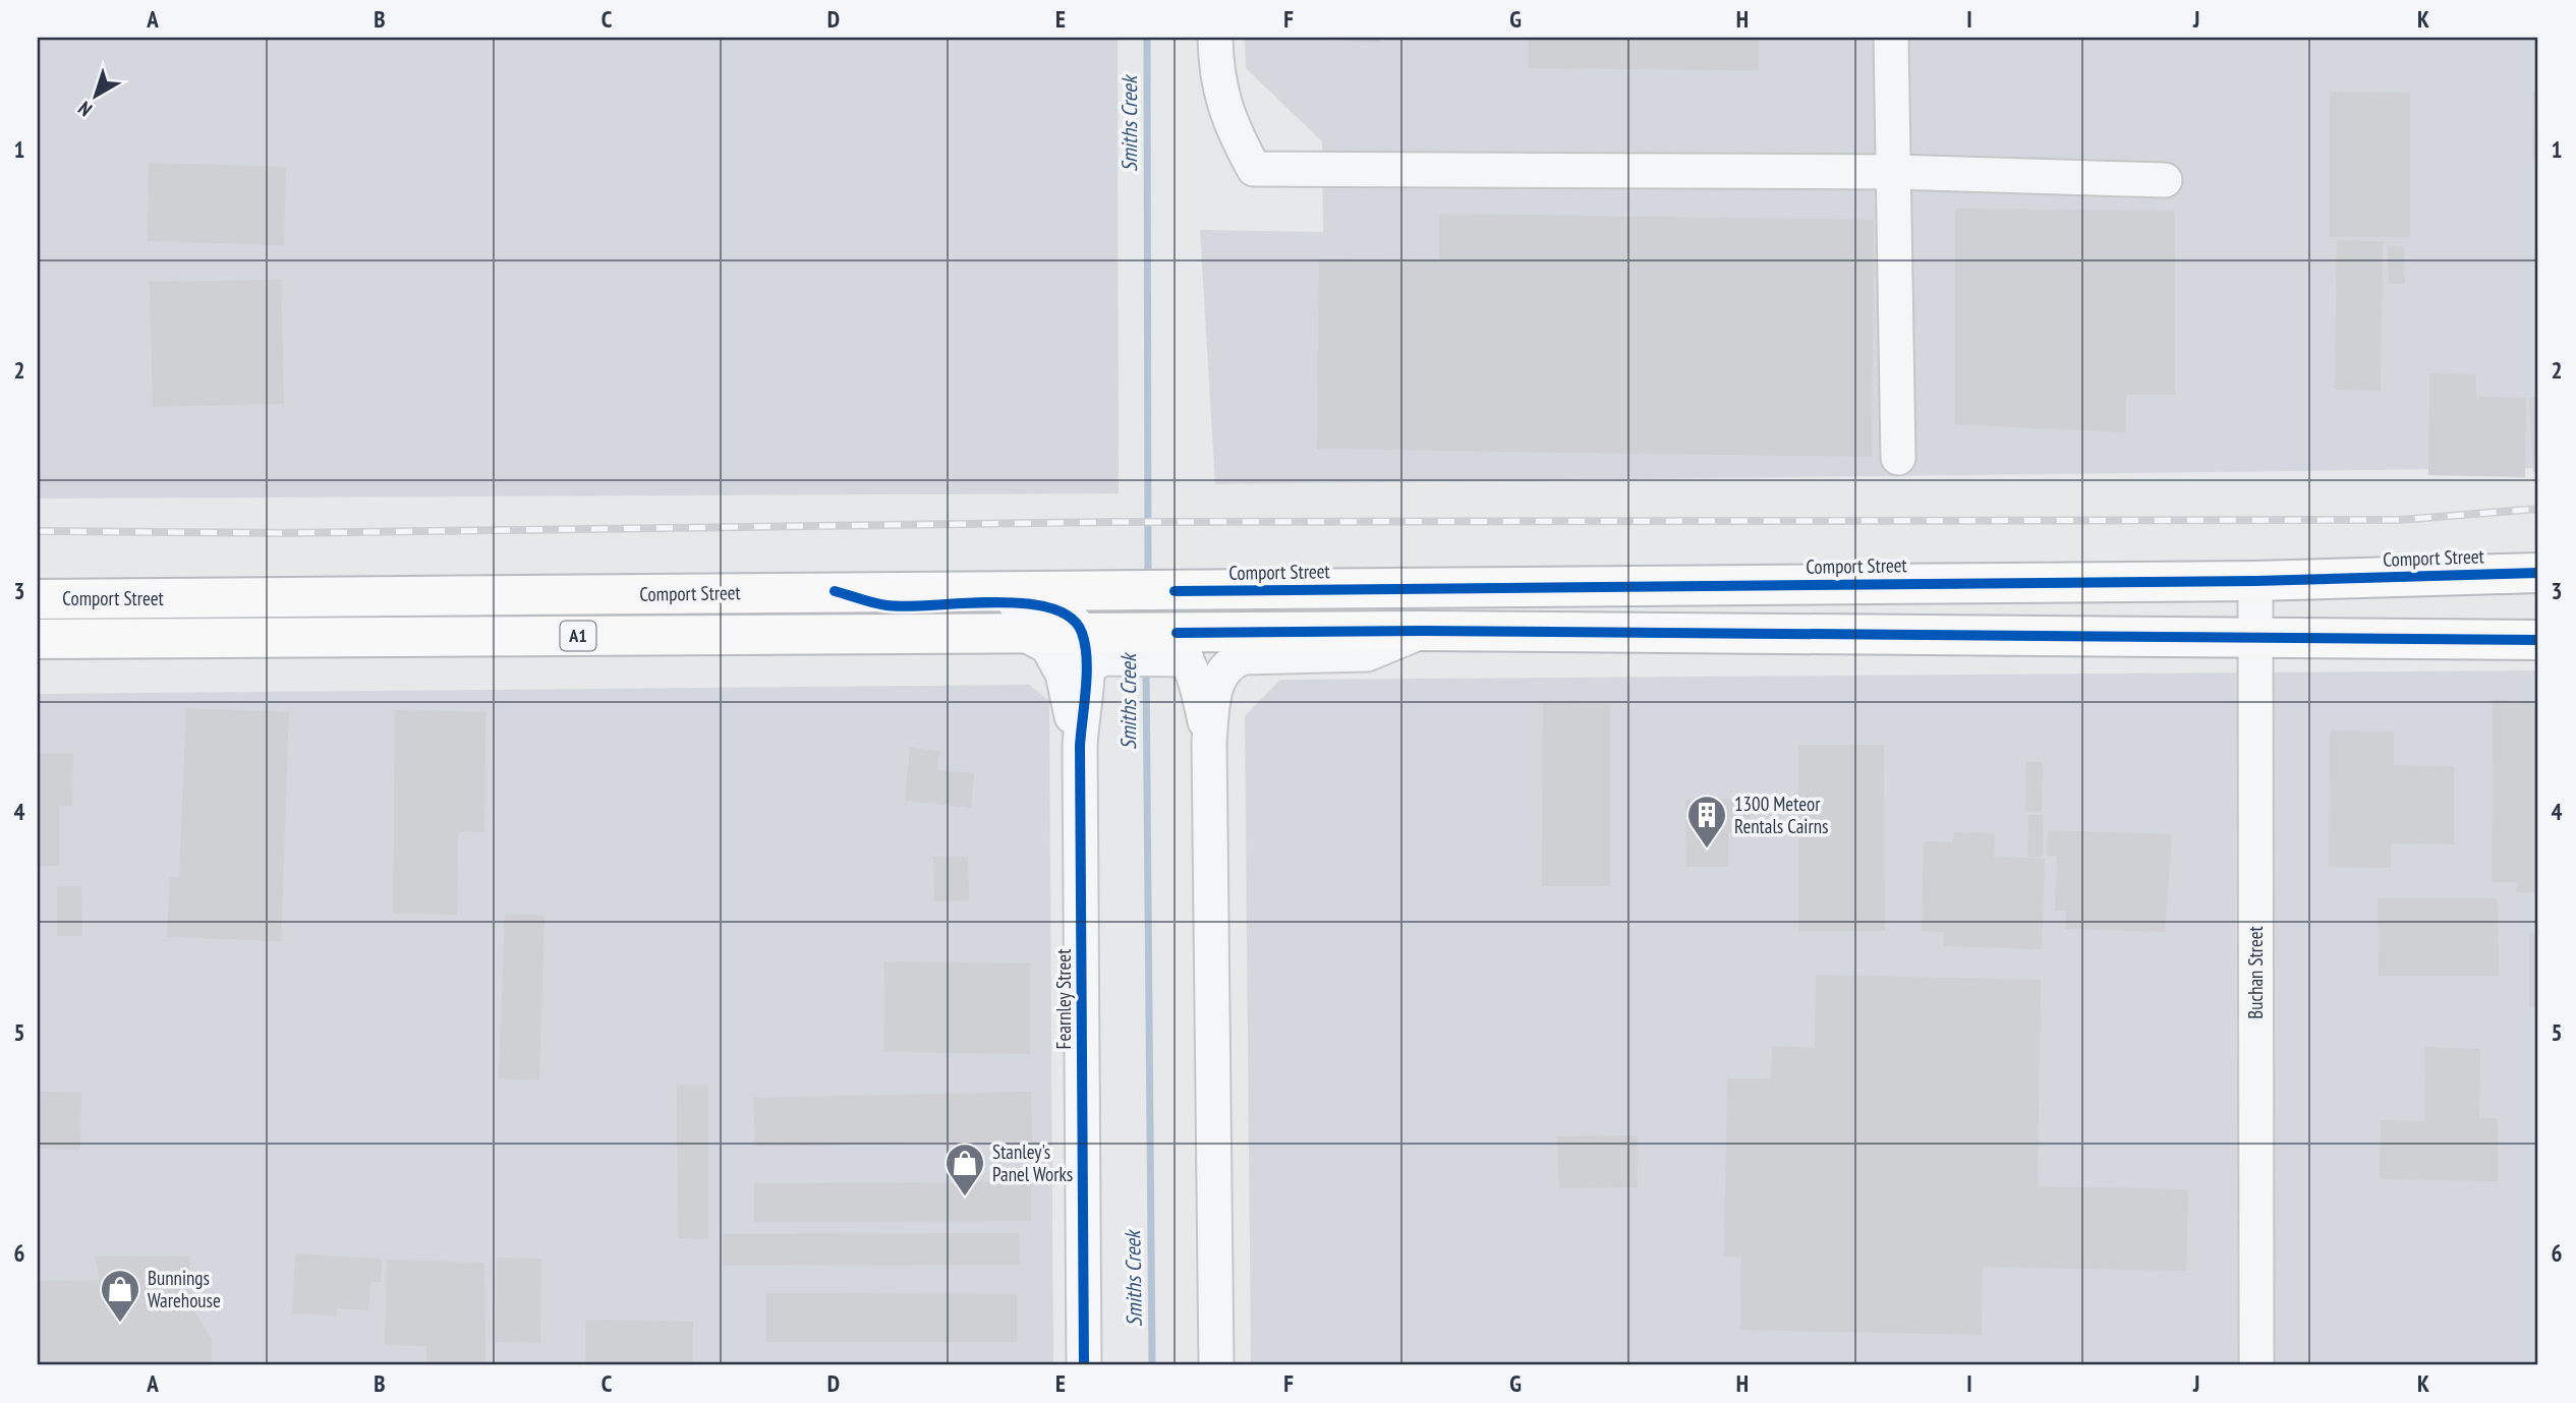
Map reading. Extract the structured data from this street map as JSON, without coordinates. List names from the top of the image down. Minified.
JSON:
{"streets":{"highway":["Comport Street","A1"],"street":["Buchan Street","Fearnley Street"]},"crossings":[["Comport Street","Buchan Street"],["Comport Street","Fearnley Street"]],"water":["Smiths Creek"],"places":{"building":["1300 Meteor Rentals Cairns"],"shop":["Stanley's Panel Works","Bunnings Warehouse"]},"north":"bottom left","grid":{"columns":["A","B","C","D","E","F","G","H","I","J","K"],"rows":["1","2","3","4","5","6"]}}
